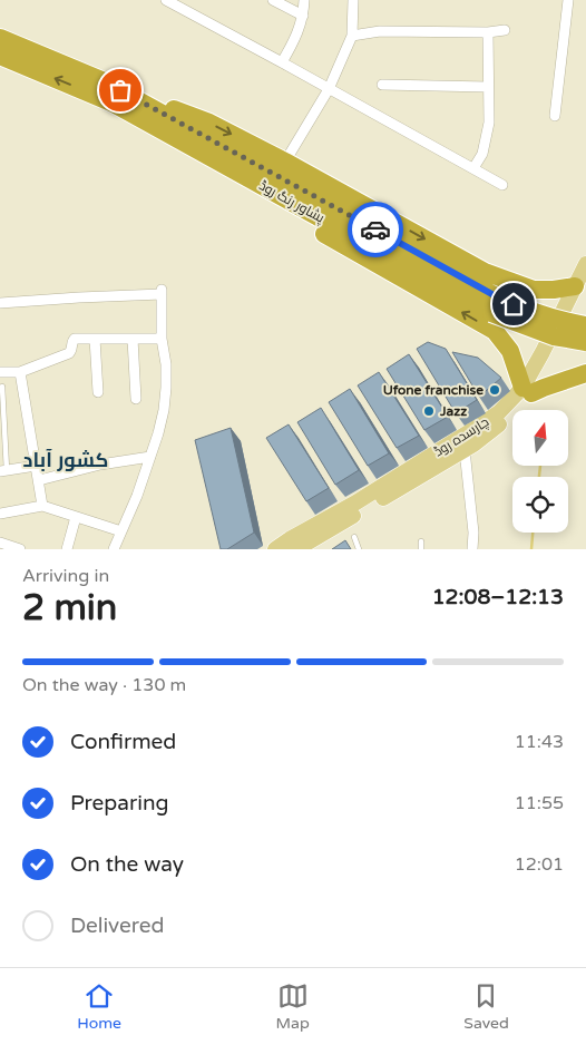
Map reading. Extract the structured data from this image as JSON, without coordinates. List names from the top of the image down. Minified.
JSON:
{"streets":{"highway":["پشاور رنگ روڈ"],"main road":["چارسدہ روڈ"]},"districts":["کشور آباد"],"places":["Ufone franchise","Jazz"],"north":"top","page":{"heading":["2 min","Arriving in","12:08–12:13"],"bar":"On the way · 130 m","list":[["Confirmed","11:43"],["Preparing","11:55"],["On the way","12:01"],"Delivered"],"tabs":["Home","Map","Saved"]}}
